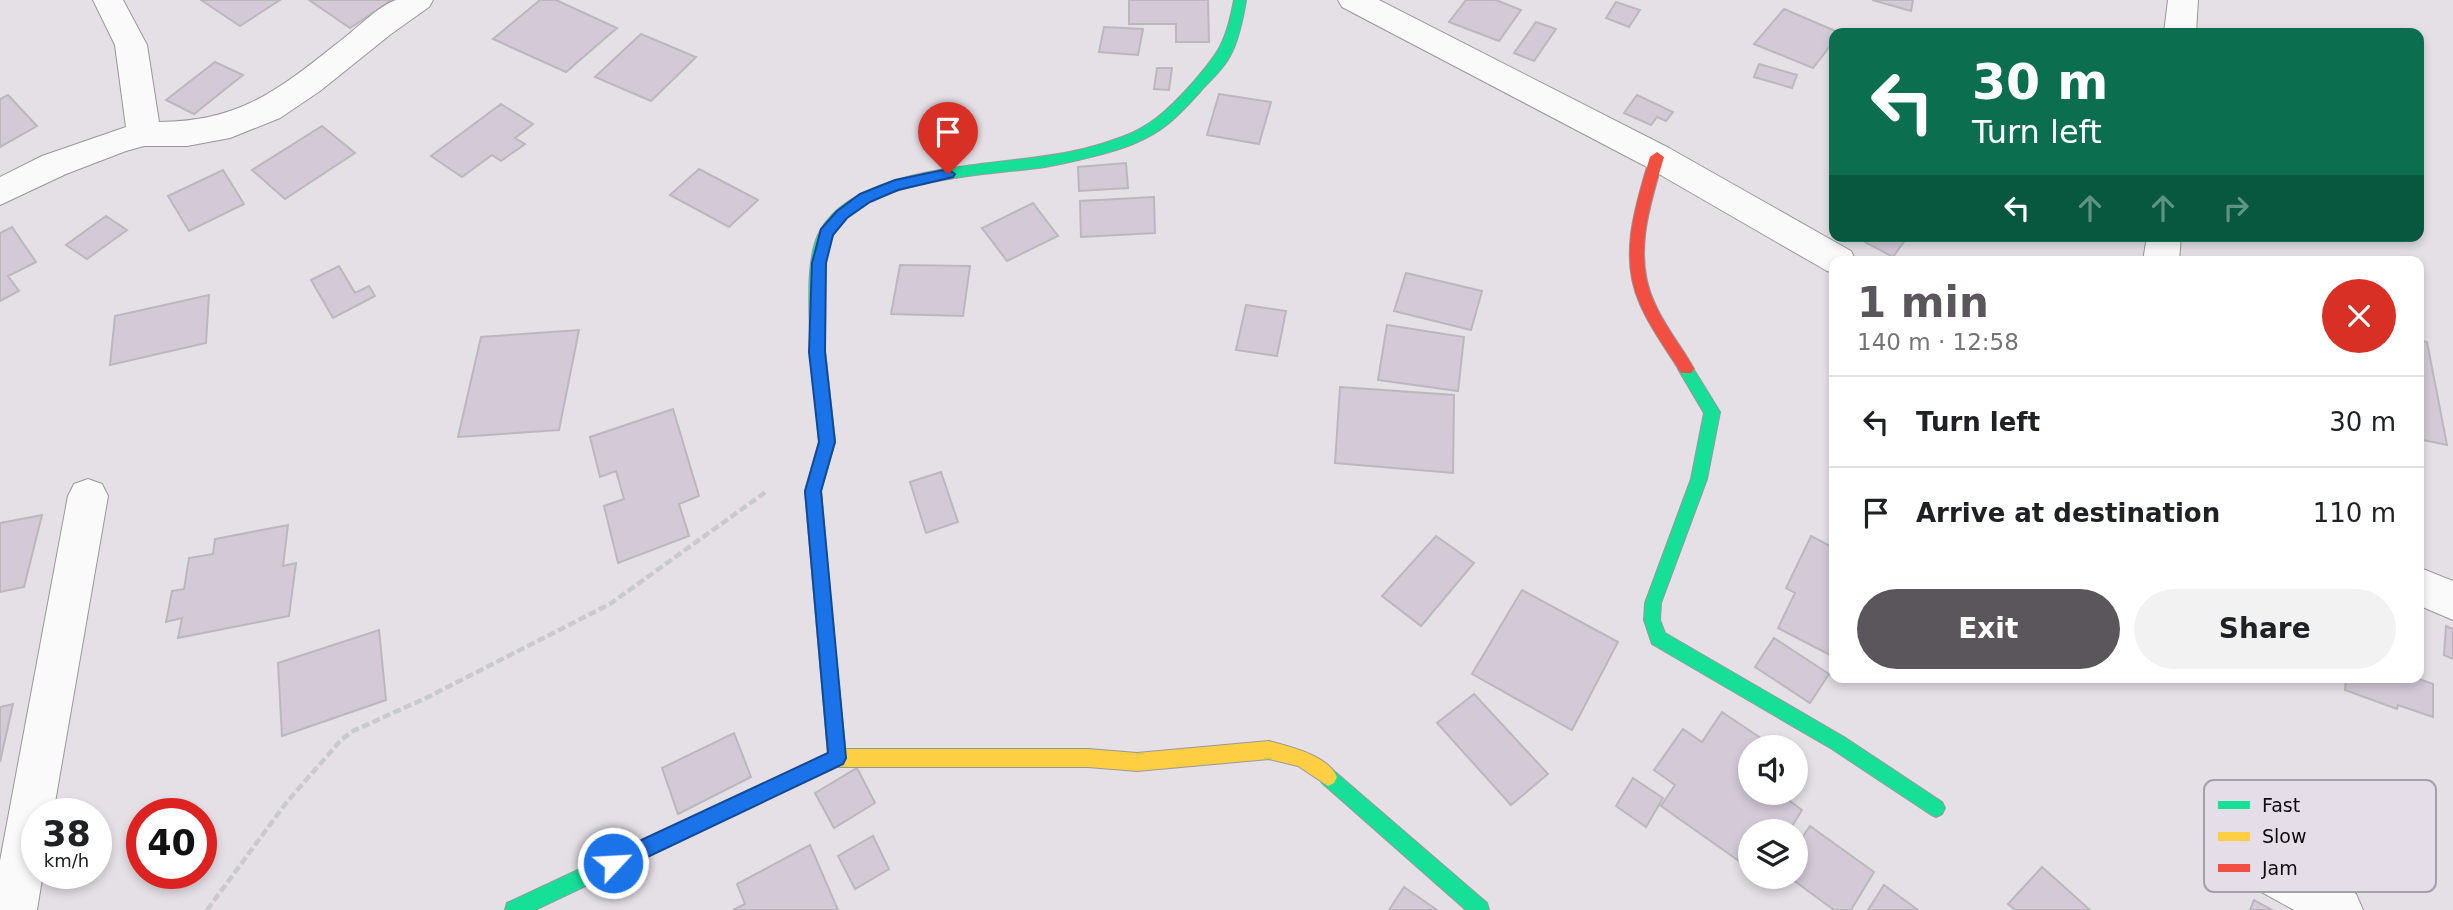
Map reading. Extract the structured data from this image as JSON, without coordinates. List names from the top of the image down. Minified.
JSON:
{"legend":["Fast","Slow","Jam"],"page":{"turn":["30 m","Turn left"],"heading":["1 min","140 m · 12:58"],"list":[{"name":"Turn left","value":"30 m"},{"name":"Arrive at destination","value":"110 m"}],"buttons":["Exit","Share"],"speed":"38 km/h","limit":"40"}}
